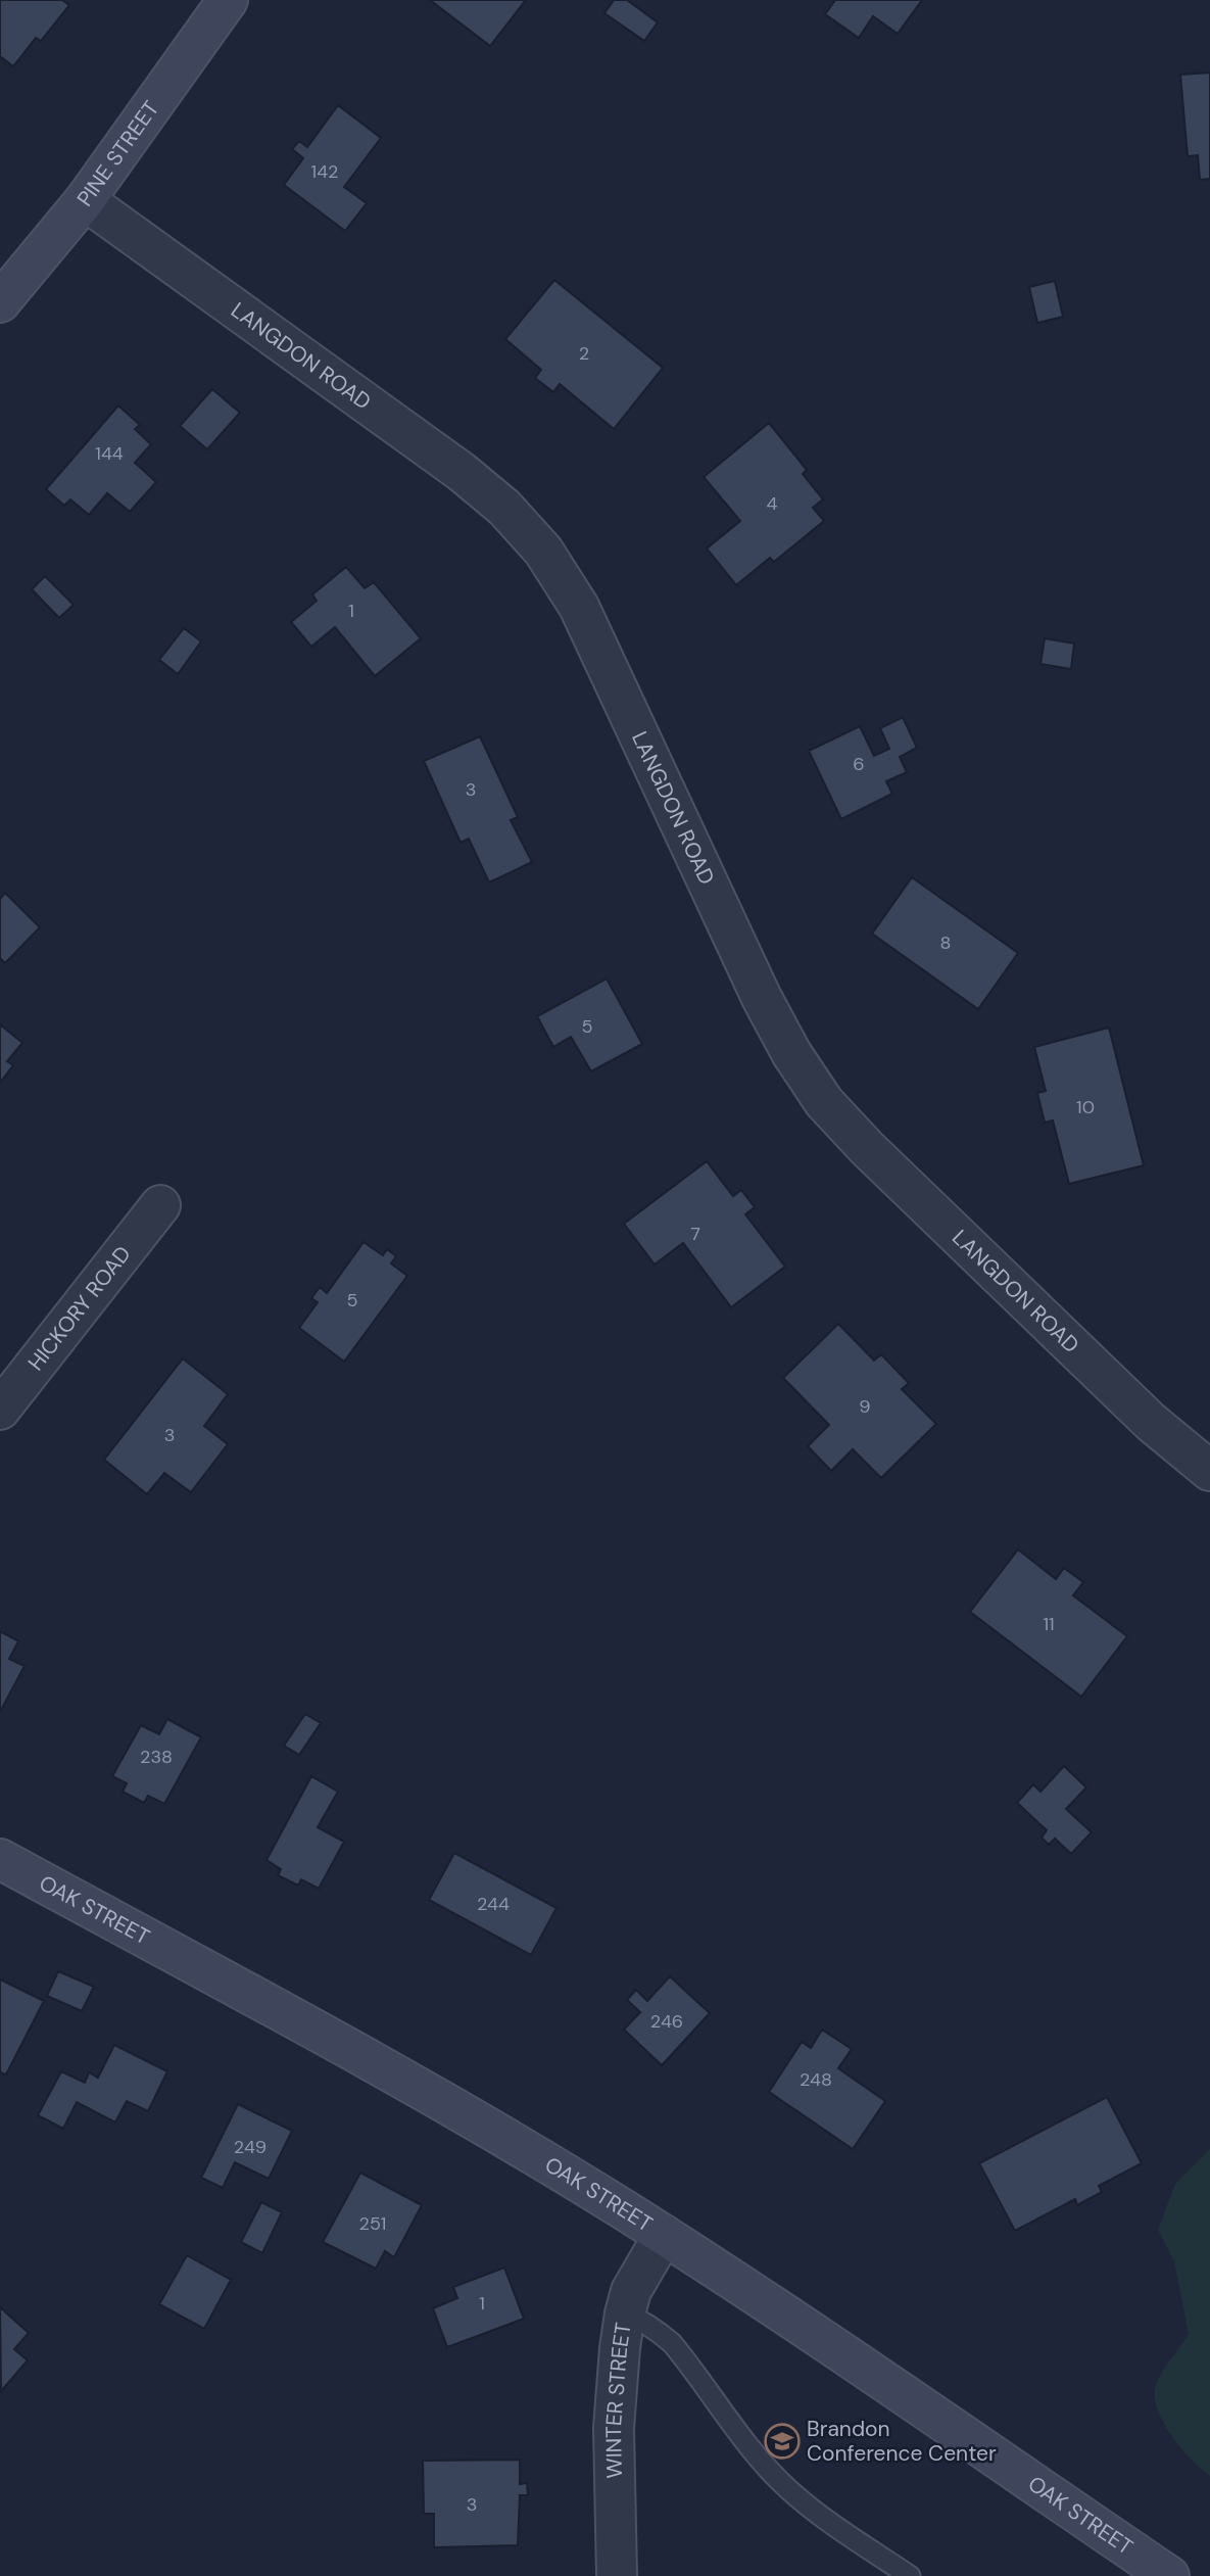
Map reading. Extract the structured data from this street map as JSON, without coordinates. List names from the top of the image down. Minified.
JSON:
{"streets":{"main road":["PINE STREET","OAK STREET"],"street":["LANGDON ROAD","HICKORY ROAD","WINTER STREET"]},"crossings":[["PINE STREET","LANGDON ROAD"],["OAK STREET","WINTER STREET"]],"places":{"school or university":["Brandon Conference Center"]},"house_numbers":["142","2","144","4","1","6","3","8","5","10","7","5","9","3","11","238","244","246","248","249","251","1","3"]}
